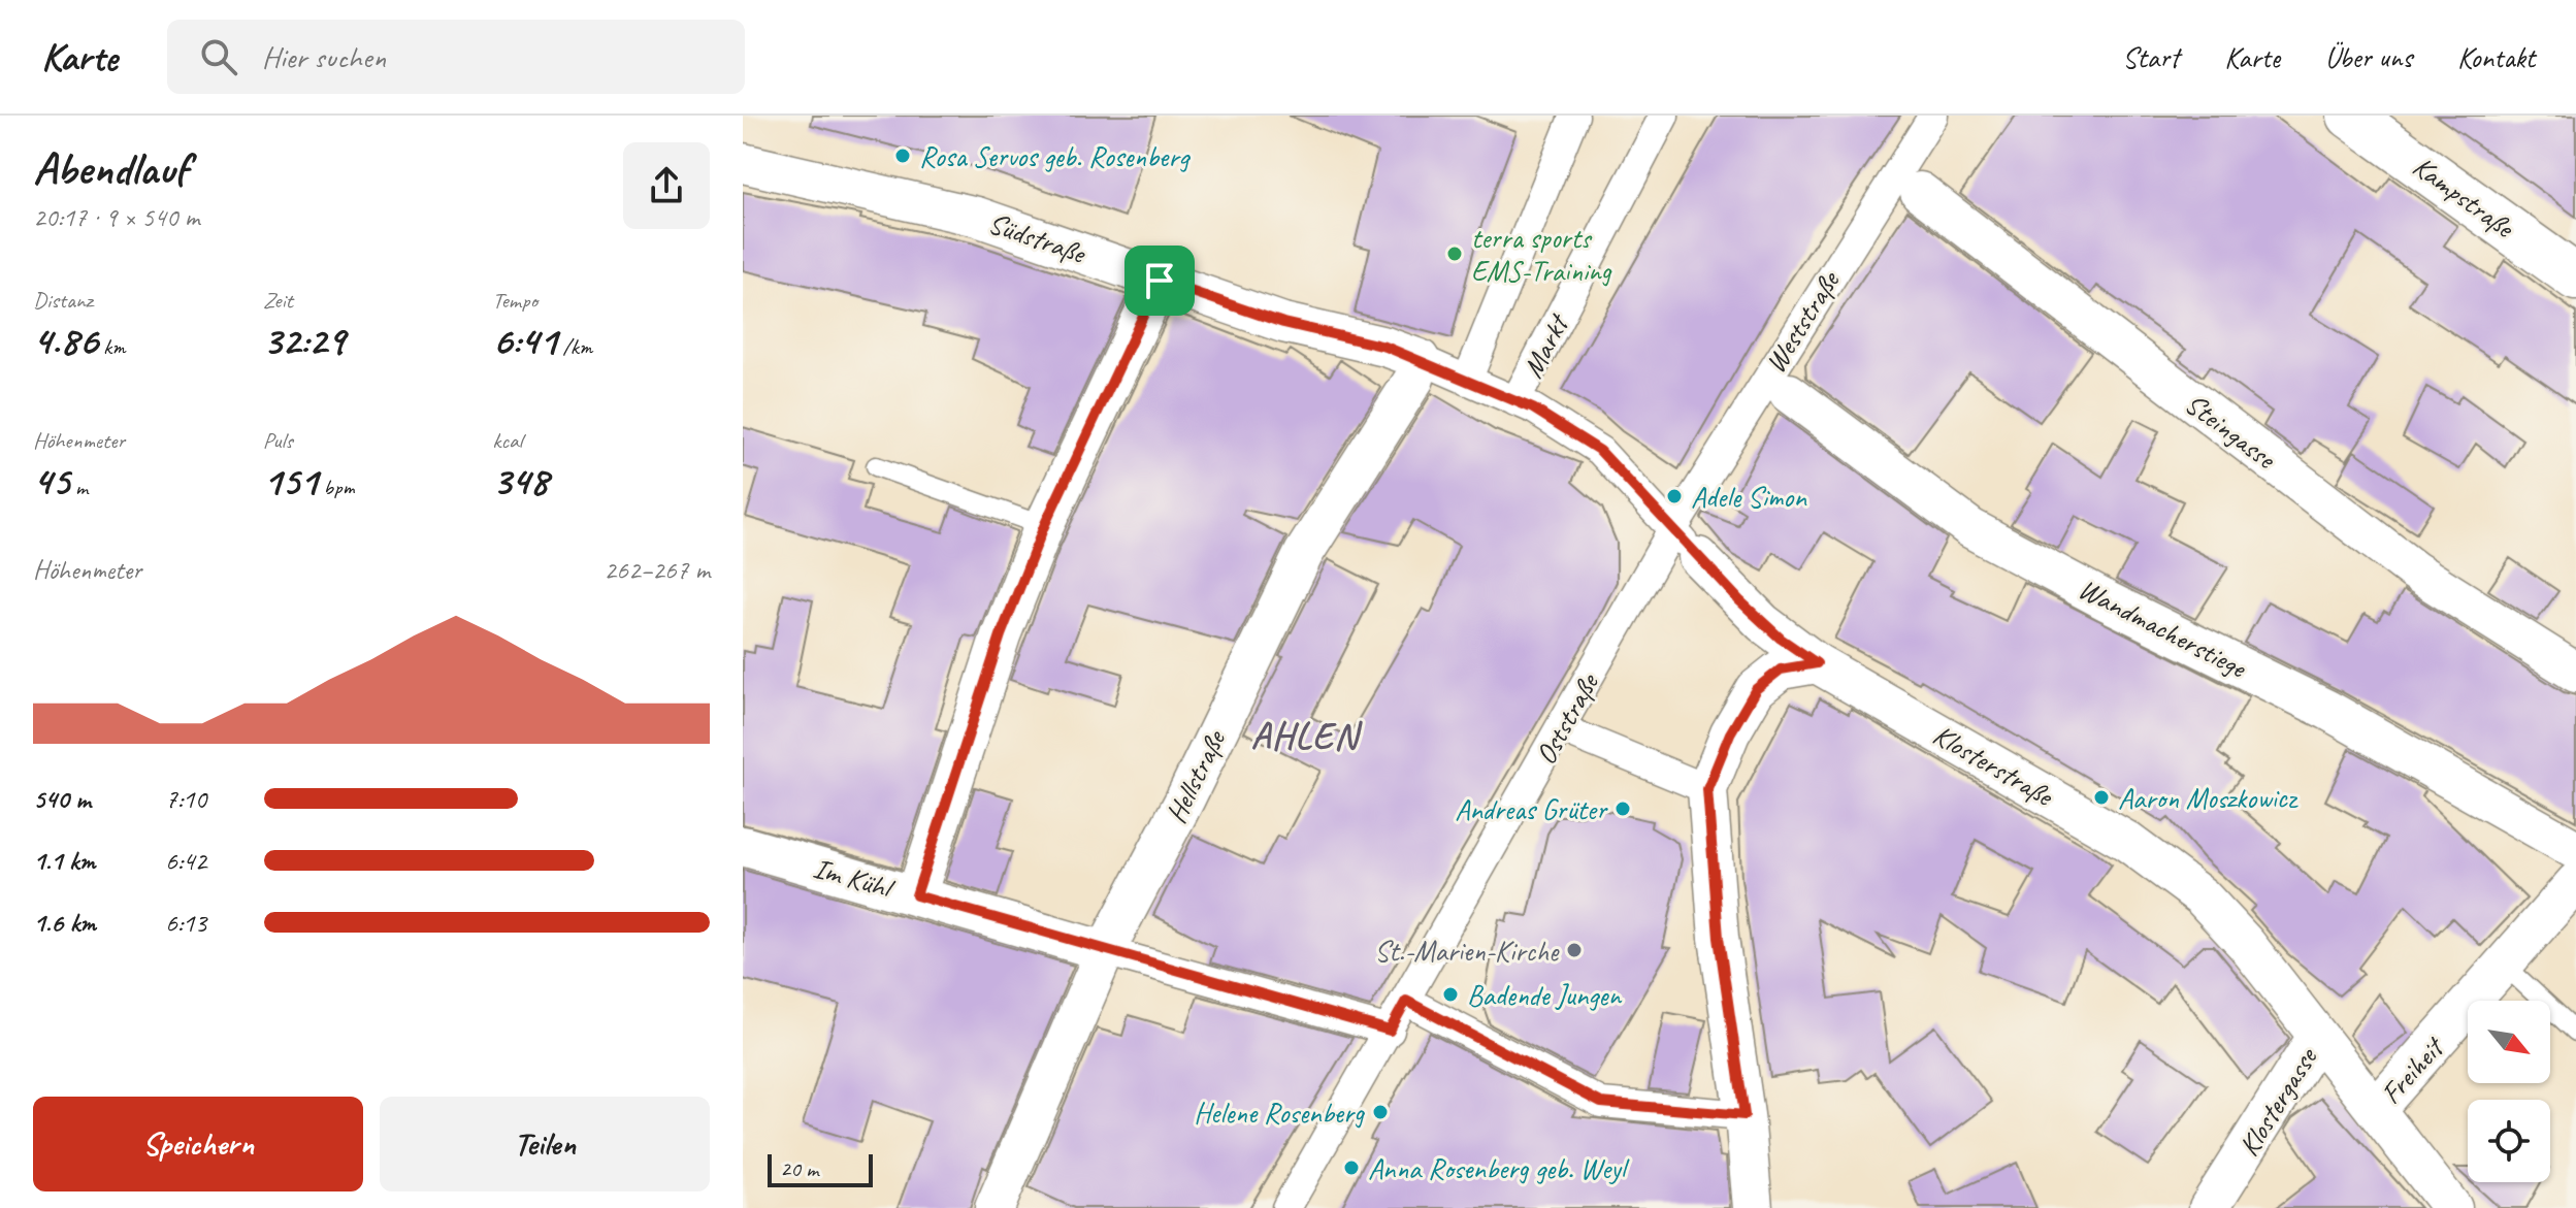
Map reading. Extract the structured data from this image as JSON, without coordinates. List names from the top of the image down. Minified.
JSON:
{"streets":{"street":["Kampstraße","Südstraße","Weststraße","Markt","Steingasse","Wandmacherstiege","Oststraße","Klosterstraße","Hellstraße","Im Kühl","Freiheit","Klostergasse"]},"crossings":[["Südstraße","Markt"],["Südstraße","Hellstraße"],["Weststraße","Markt"],["Weststraße","Steingasse"],["Weststraße","Wandmacherstiege"],["Weststraße","Oststraße"],["Weststraße","Klosterstraße"],["Markt","Oststraße"],["Markt","Klosterstraße"],["Markt","Hellstraße"],["Oststraße","Klosterstraße"],["Oststraße","Im Kühl"],["Klosterstraße","Freiheit"],["Klosterstraße","Klostergasse"],["Hellstraße","Im Kühl"]],"districts":["AHLEN"],"places":["Rosa Servos geb. Rosenberg","terra sports EMS-Training","Adele Simon","Aaron Moszkowicz","Andreas Grüter","St.-Marien-Kirche","Badende Jungen","Helene Rosenberg","Anna Rosenberg geb. Weyl"],"scale_bar":"20 m","north":"bottom right","page":{"header":"Karte","search":"Hier suchen","nav":["Start","Karte","Über uns","Kontakt"],"heading":["Abendlauf","20:17 · 9 × 540 m"],"stats":[["Distanz","4.86 km"],["Zeit","32:29"],["Tempo","6:41 /km"],["Höhenmeter","45 m"],["Puls","151 bpm"],["kcal","348"]],"chart":["Höhenmeter","262–267 m"],"list":[{"name":"540 m","note":"7:10"},{"name":"1.1 km","note":"6:42"},{"name":"1.6 km","note":"6:13"}],"buttons":["Speichern","Teilen"],"scale":"20 m"}}
